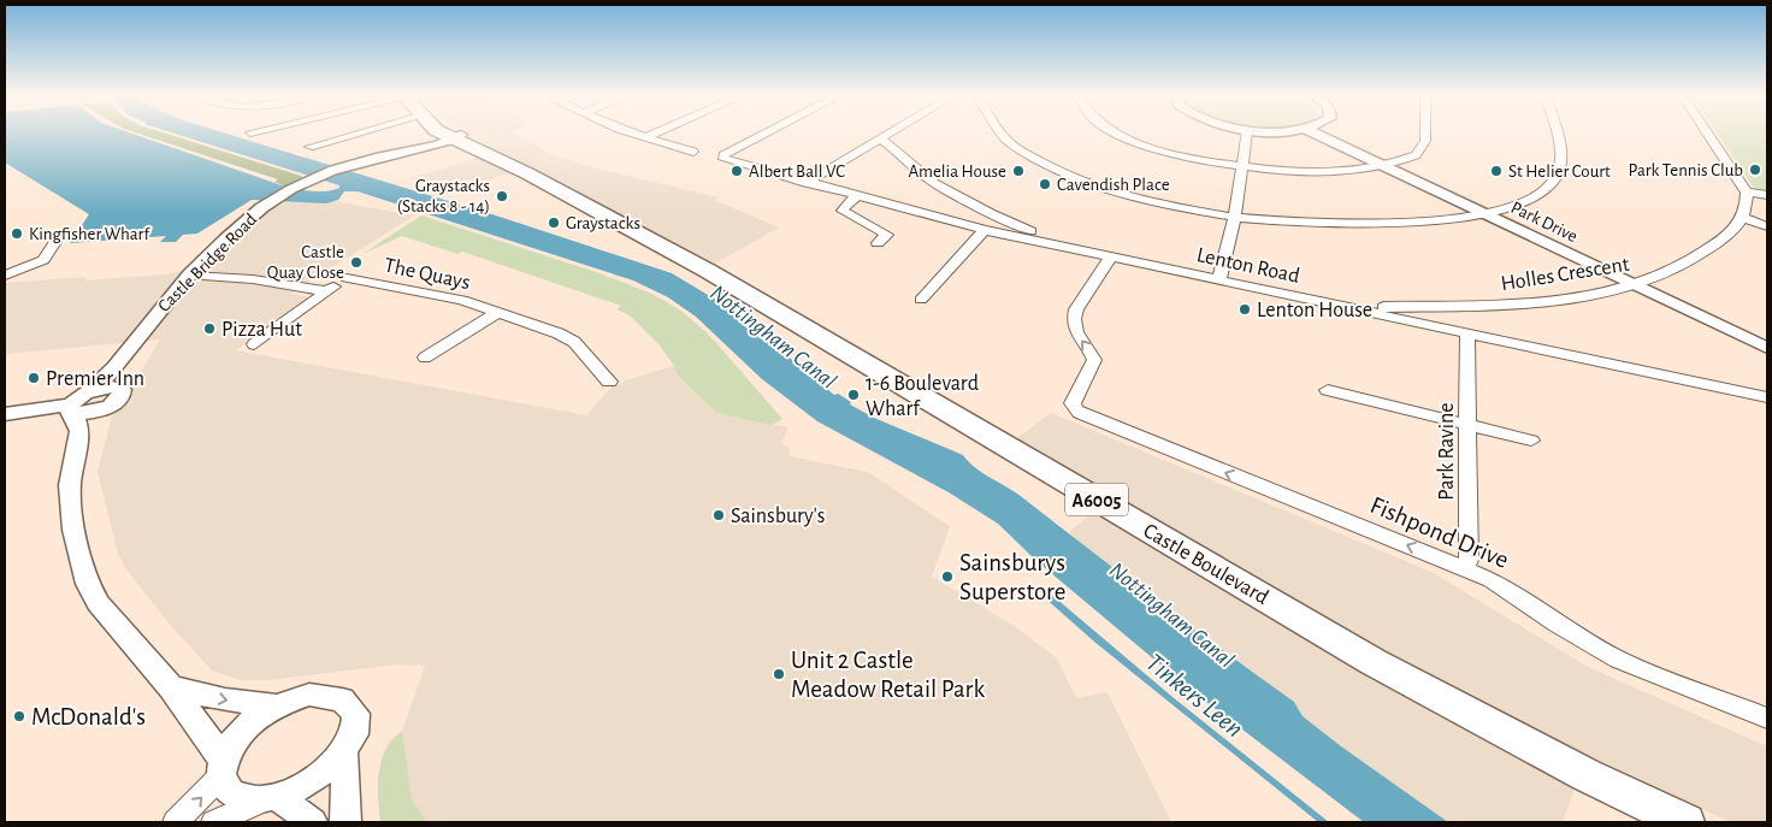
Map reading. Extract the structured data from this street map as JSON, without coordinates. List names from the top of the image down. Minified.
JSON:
{"streets":{"main road":["A6005","Castle Boulevard"],"street":["Park Drive","Castle Bridge Road","Lenton Road","The Quays","Holles Crescent","Park Ravine","Fishpond Drive"]},"crossings":[["Park Drive","Holles Crescent"],["Castle Bridge Road","Castle Boulevard"],["Lenton Road","Holles Crescent"],["Lenton Road","Park Ravine"],["Lenton Road","Fishpond Drive"],["Park Ravine","Fishpond Drive"]],"water":["Nottingham Canal","Tinkers Leen"],"places":["Park Tennis Club","Albert Ball VC","Amelia House","St Helier Court","Cavendish Place","Graystacks (Stacks 8 - 14)","Graystacks","Kingfisher Wharf","Castle Quay Close","Lenton House","Pizza Hut","Premier Inn","1-6 Boulevard Wharf","Sainsbury's","Sainsburys Superstore","Unit 2 Castle Meadow Retail Park","McDonald's"]}
